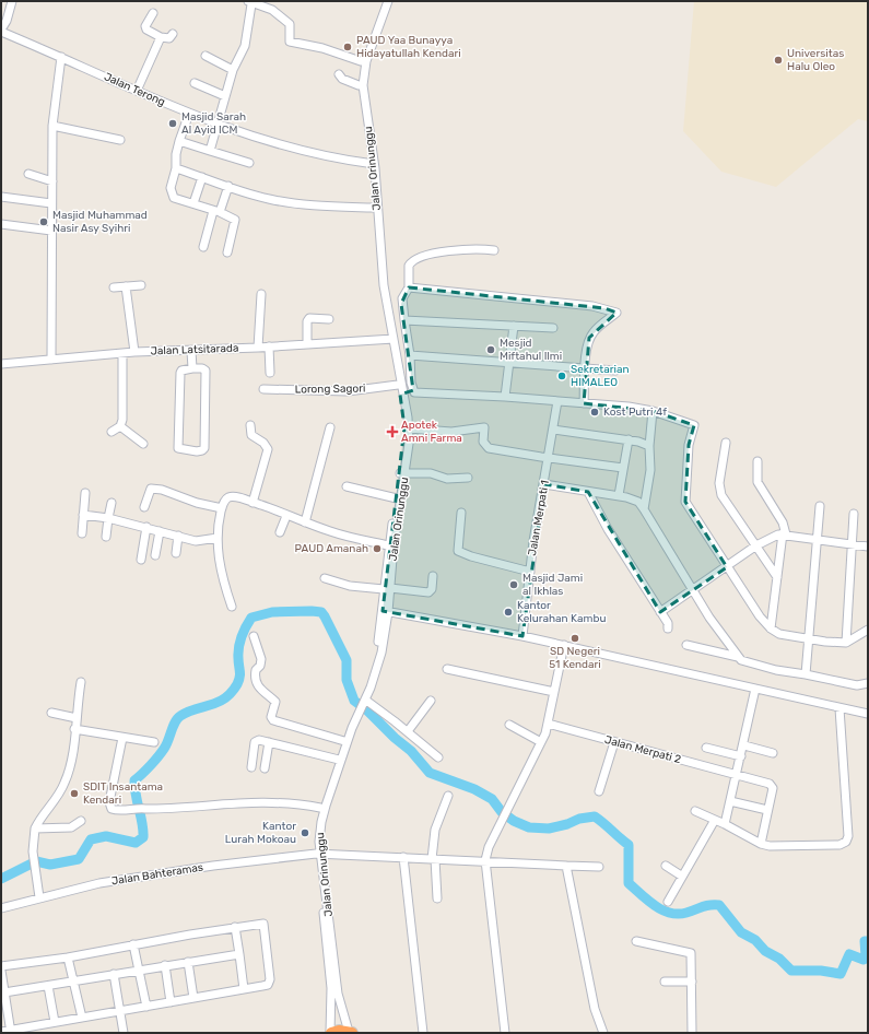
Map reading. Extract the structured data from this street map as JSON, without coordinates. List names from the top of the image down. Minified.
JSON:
{"streets":{"street":["Jalan Terong","Jalan Orinunggu","Jalan Latsitarada","Lorong Sagori","Jalan Merpati 1","Jalan Merpati 2","Jalan Bahteramas"]},"crossings":[["Jalan Terong","Jalan Orinunggu"],["Jalan Orinunggu","Jalan Latsitarada"],["Jalan Orinunggu","Lorong Sagori"],["Jalan Orinunggu","Jalan Bahteramas"]],"places":{"other":["PAUD Yaa Bunayya Hidayatullah Kendari","Universitas Halu Oleo","Masjid Sarah Al Ayid ICM","Masjid Muhammad Nasir Asy Syihri","Mesjid Miftahul Ilmi","Sekretarian HIMALEO","Kost Putri 4f","PAUD Amanah","Masjid Jami al Ikhlas","Kantor Kelurahan Kambu","SD Negeri 51 Kendari","SDIT Insantama Kendari","Kantor Lurah Mokoau"],"health":["Apotek Amni Farma"]}}
